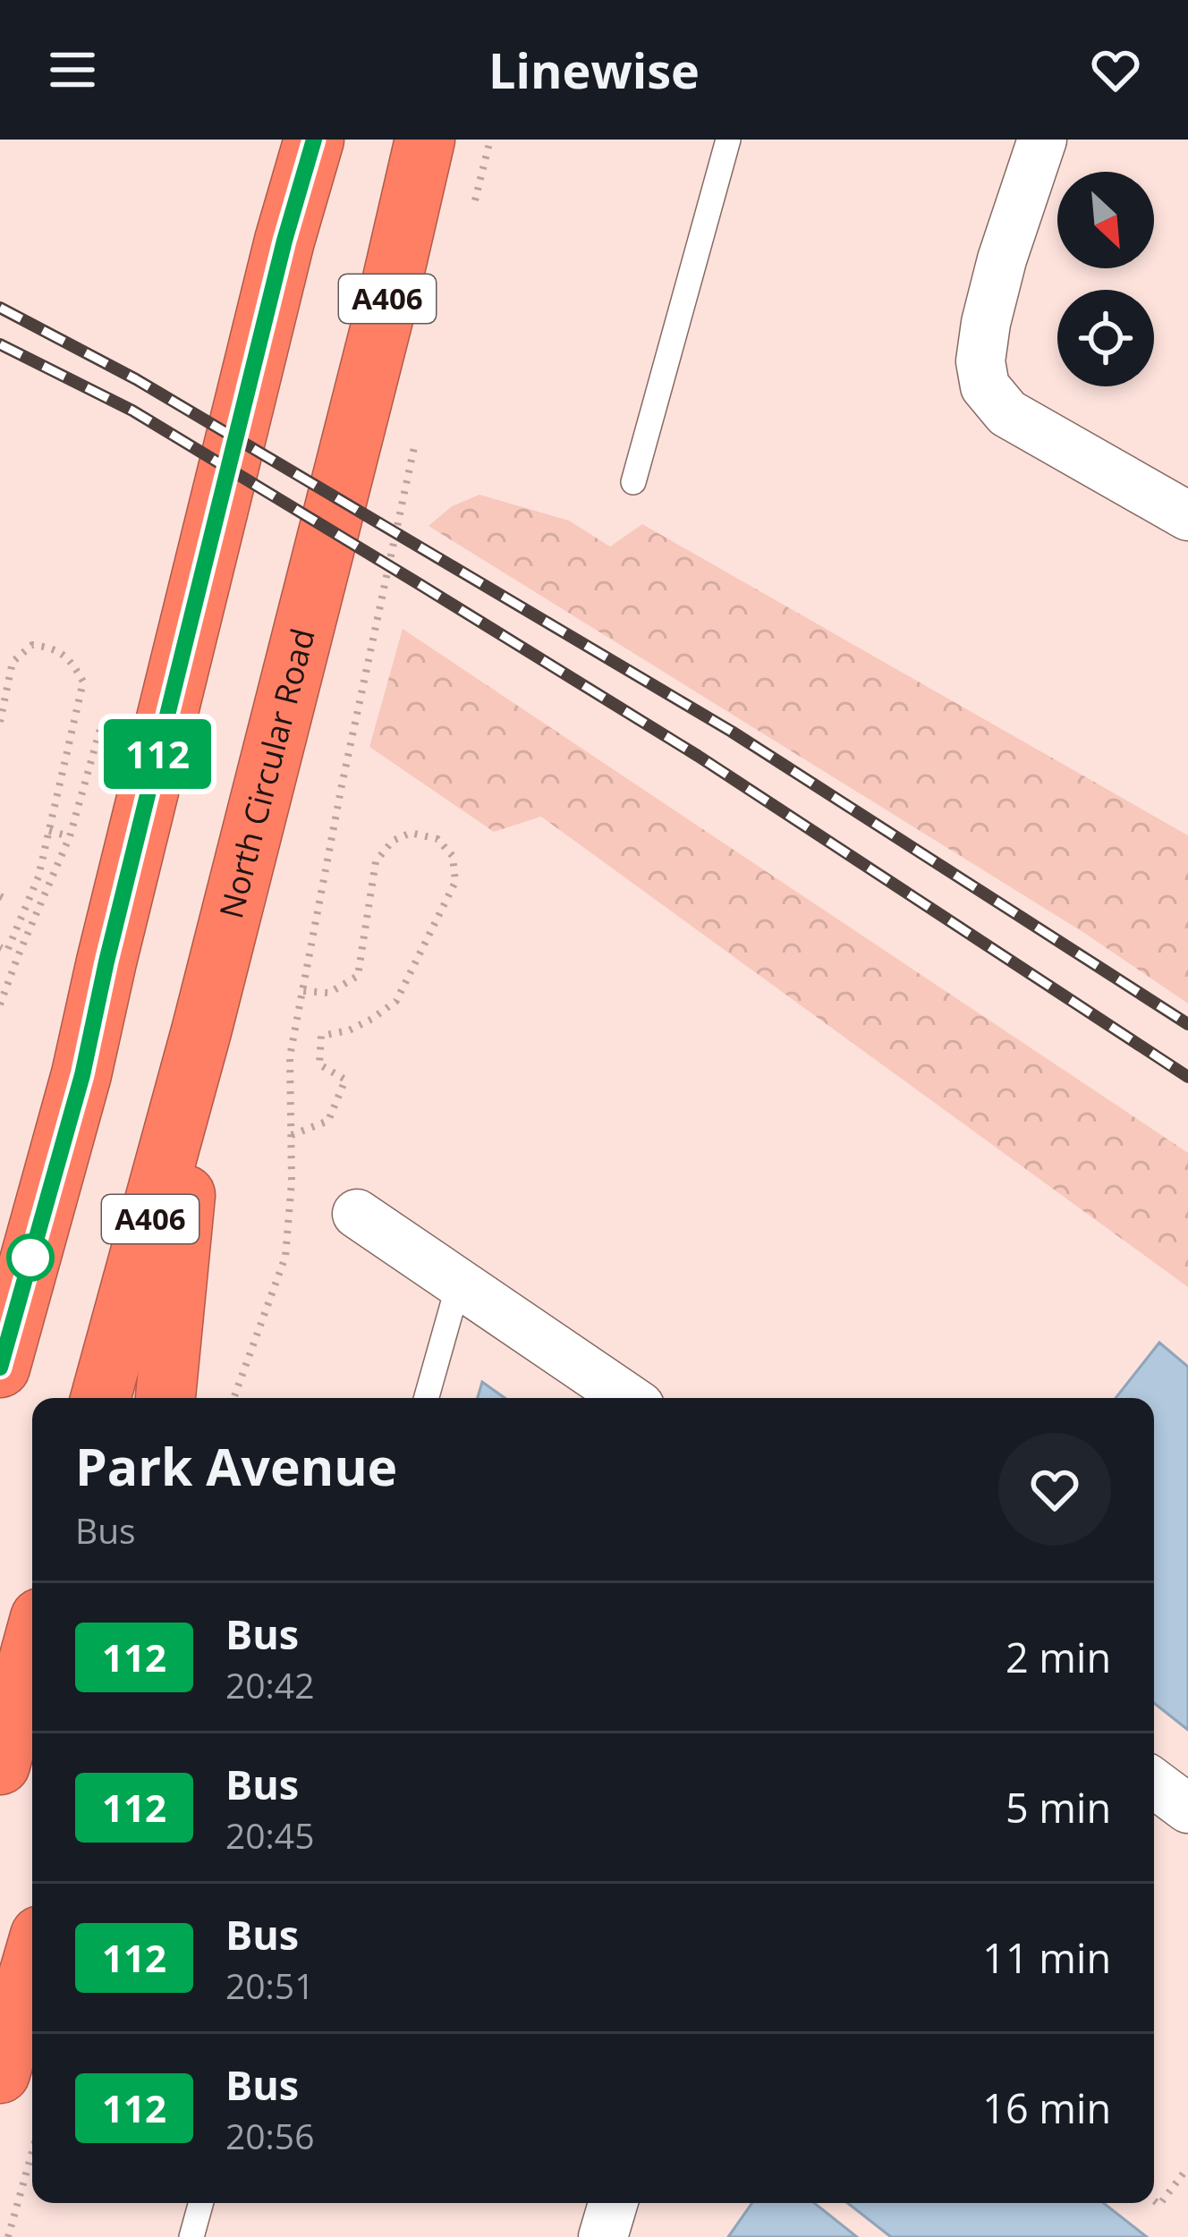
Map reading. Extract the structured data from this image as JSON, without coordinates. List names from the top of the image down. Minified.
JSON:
{"streets":{"highway":["A406","North Circular Road"]},"lines":["bus line 112"],"north":"bottom right","page":{"header":"Linewise","on_map":"112","heading":["Park Avenue","Bus"],"list":[{"mark":"112","name":"Bus","note":"20:42","value":"2 min"},{"mark":"112","name":"Bus","note":"20:45","value":"5 min"},{"mark":"112","name":"Bus","note":"20:51","value":"11 min"},{"mark":"112","name":"Bus","note":"20:56","value":"16 min"}]}}
